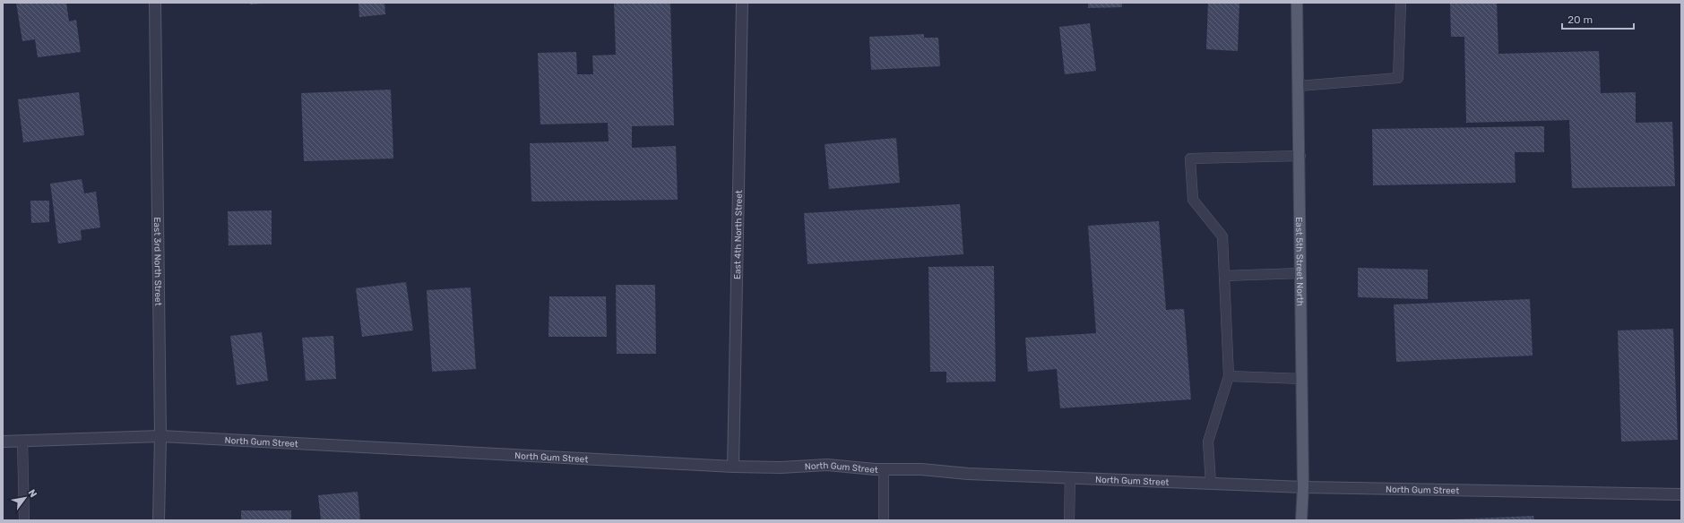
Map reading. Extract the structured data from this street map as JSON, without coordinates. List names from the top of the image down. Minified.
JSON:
{"streets":{"main road":["East 5th Street North"],"street":["East 4th North Street","East 3rd North Street","North Gum Street"]},"crossings":[["East 4th North Street","North Gum Street"],["East 3rd North Street","North Gum Street"],["East 5th Street North","North Gum Street"]],"scale_bar":"20 m","north":"top right"}
